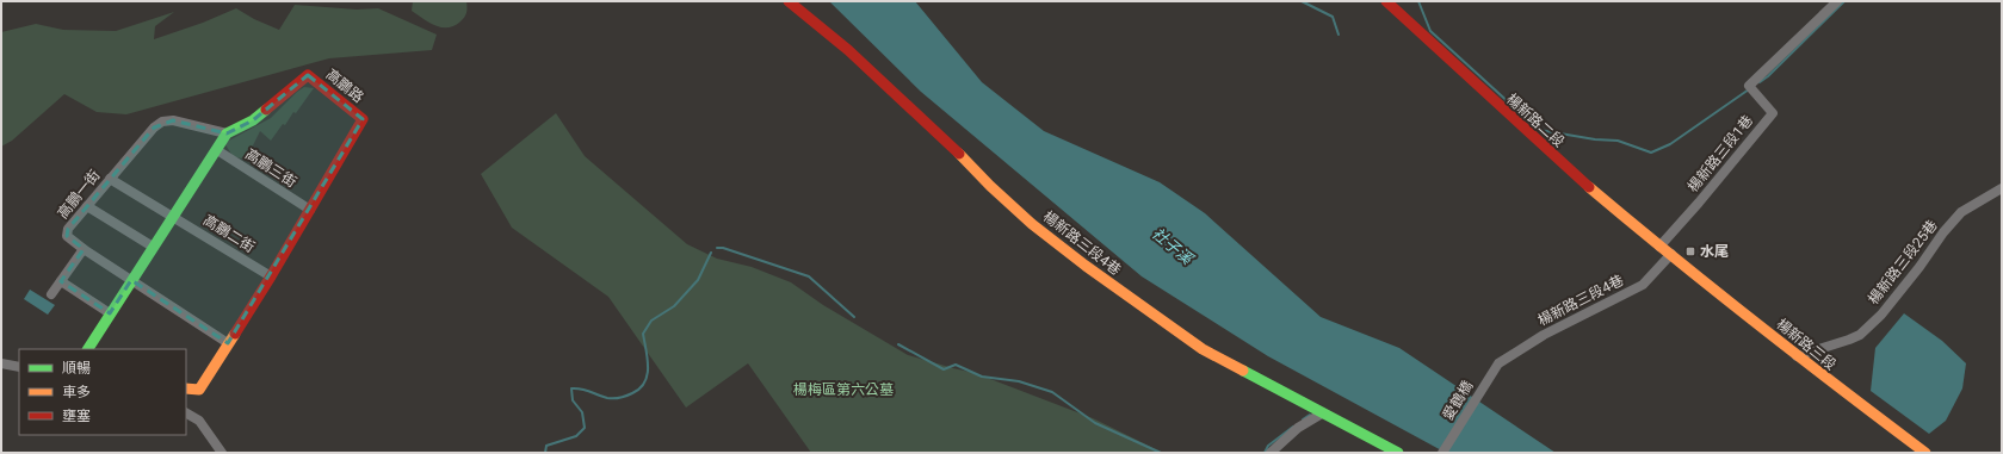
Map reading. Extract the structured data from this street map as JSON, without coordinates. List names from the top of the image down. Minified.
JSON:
{"streets":{"street":["高鵬路","楊新路二段","楊新路三段1巷","高鵬三街","高鵬一街","高鵬二街","楊新路三段4巷","楊新路三段25巷","楊新路三段","愛鶴橋"]},"crossings":[["高鵬路","高鵬三街"],["高鵬路","高鵬一街"],["高鵬路","高鵬二街"],["楊新路二段","楊新路三段1巷"],["楊新路二段","楊新路三段4巷"],["楊新路二段","楊新路三段"],["高鵬一街","高鵬二街"],["楊新路三段4巷","楊新路三段"],["楊新路三段4巷","愛鶴橋"],["楊新路三段25巷","楊新路三段"]],"water":["社子溪"],"parks":["楊梅區第六公墓"],"places":{"transit":["水尾"]},"legend":["順暢","車多","壅塞"]}
